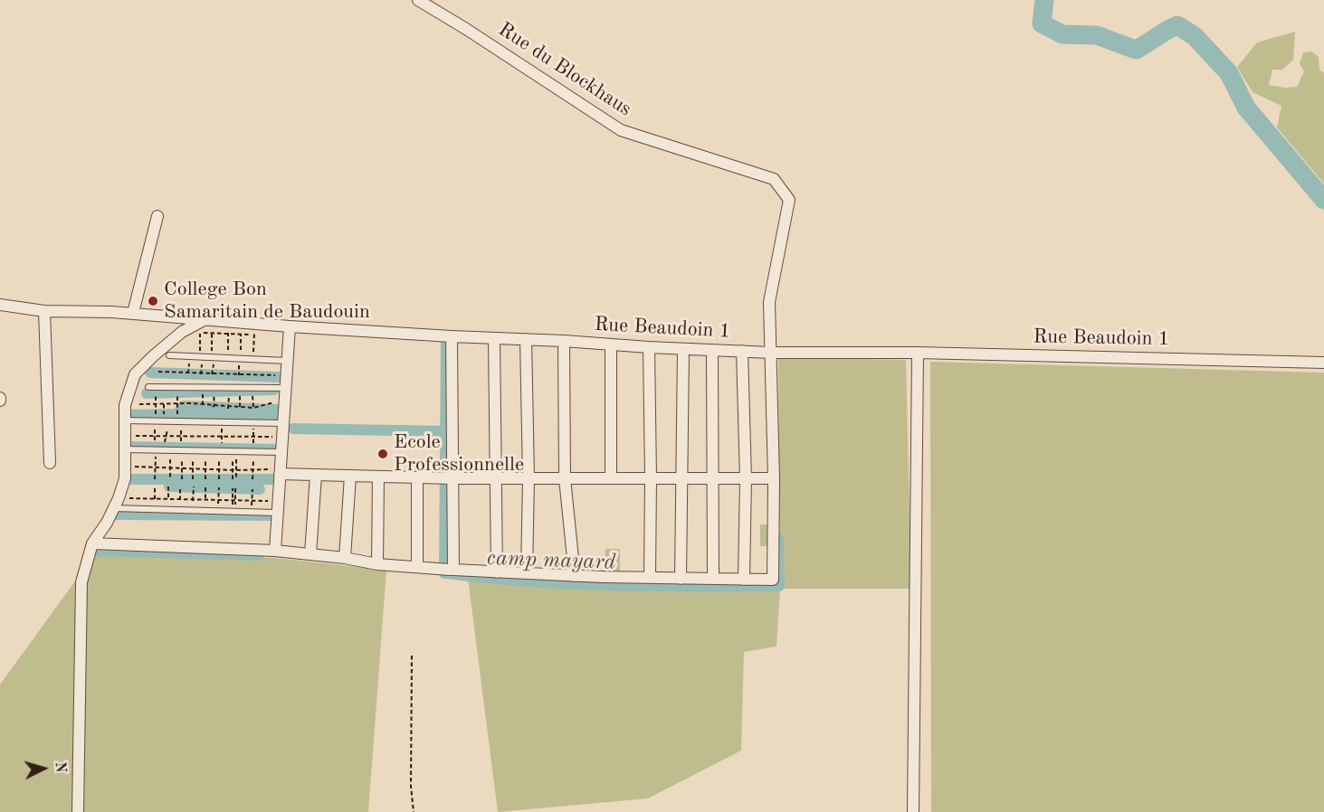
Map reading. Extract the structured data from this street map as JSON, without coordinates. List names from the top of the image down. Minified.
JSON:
{"streets":{"street":["Rue du Blockhaus","Rue Beaudoin 1"]},"crossings":[["Rue du Blockhaus","Rue Beaudoin 1"]],"water":["camp mayard"],"places":["College Bon Samaritain de Baudouin","Ecole Professionnelle"],"north":"right"}
